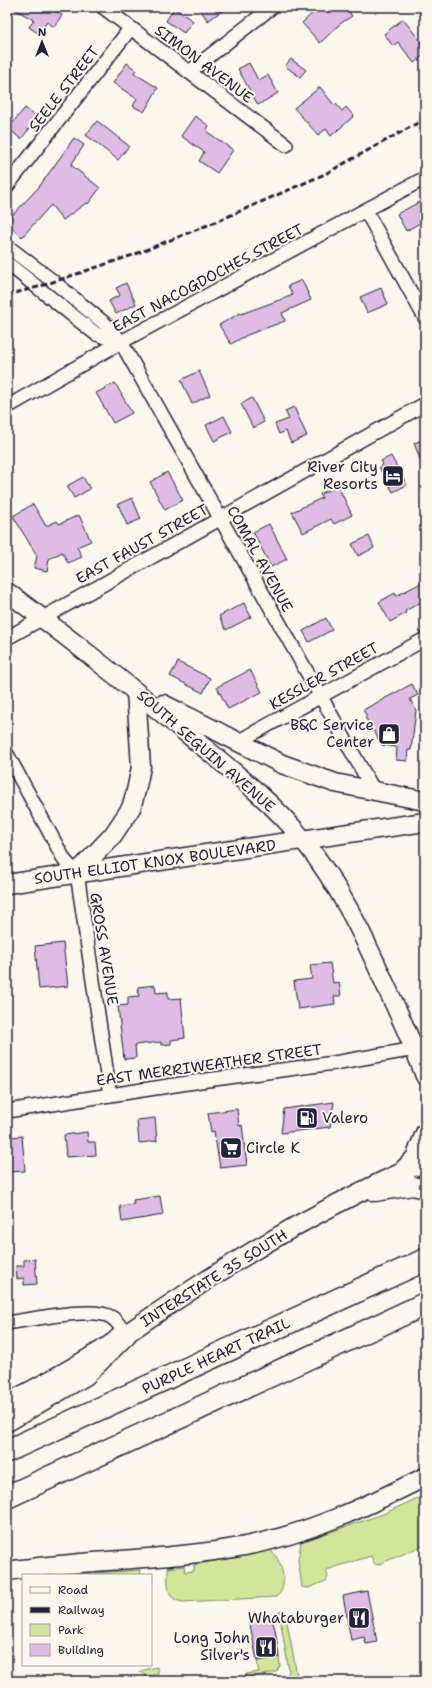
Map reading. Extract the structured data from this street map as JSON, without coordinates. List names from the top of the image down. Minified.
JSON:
{"streets":{"highway":["PURPLE HEART TRAIL"],"main road":["SOUTH SEGUIN AVENUE","SOUTH ELLIOT KNOX BOULEVARD","INTERSTATE 35 SOUTH"],"street":["SIMON AVENUE","SEELE STREET","EAST NACOGDOCHES STREET","EAST FAUST STREET","COMAL AVENUE","KESSLER STREET","GROSS AVENUE","EAST MERRIWEATHER STREET"]},"crossings":[["SIMON AVENUE","SEELE STREET"],["EAST NACOGDOCHES STREET","COMAL AVENUE"],["EAST FAUST STREET","COMAL AVENUE"],["EAST FAUST STREET","SOUTH SEGUIN AVENUE"],["COMAL AVENUE","KESSLER STREET"],["SOUTH SEGUIN AVENUE","SOUTH ELLIOT KNOX BOULEVARD"],["SOUTH SEGUIN AVENUE","EAST MERRIWEATHER STREET"],["SOUTH ELLIOT KNOX BOULEVARD","GROSS AVENUE"],["GROSS AVENUE","EAST MERRIWEATHER STREET"]],"places":{"hotel":["River City Resorts"],"shop":["B&C Service Center"],"fuel station":["Valero"],"supermarket":["Circle K"],"restaurant":["Whataburger","Long John Silver's"]},"legend":["Road","Railway","Park","Building"],"north":"top"}
